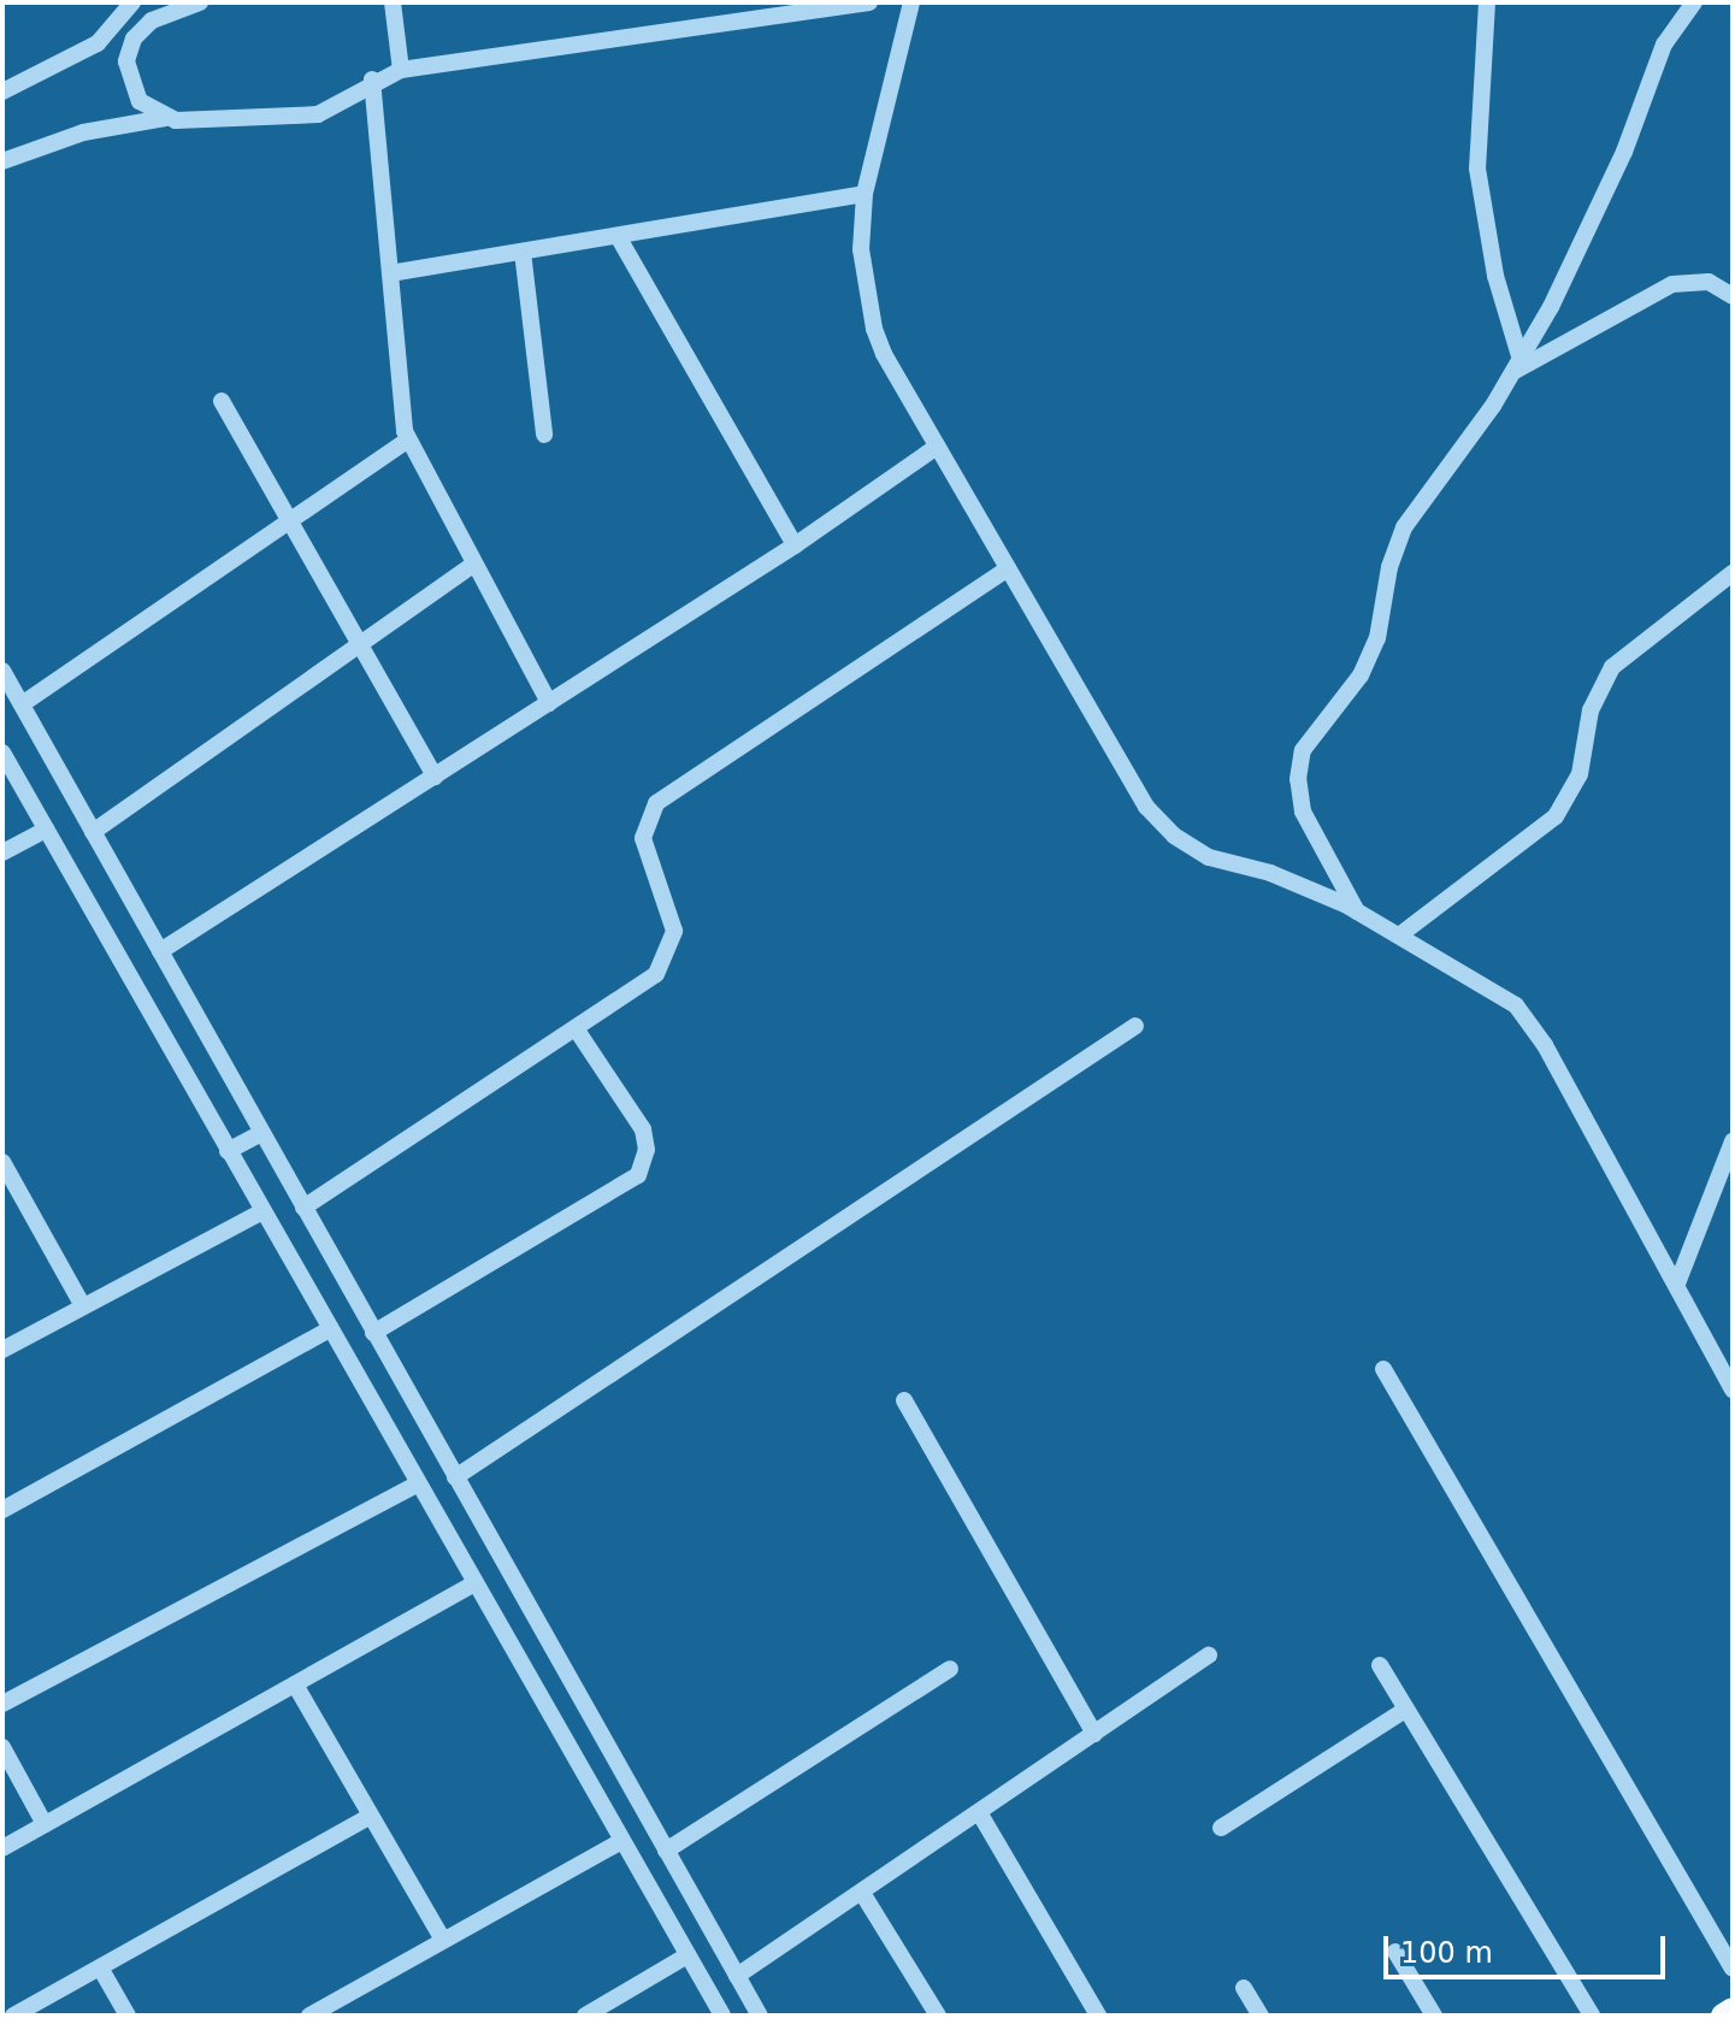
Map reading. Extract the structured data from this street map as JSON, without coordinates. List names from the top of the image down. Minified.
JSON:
{"scale_bar":"100 m"}
